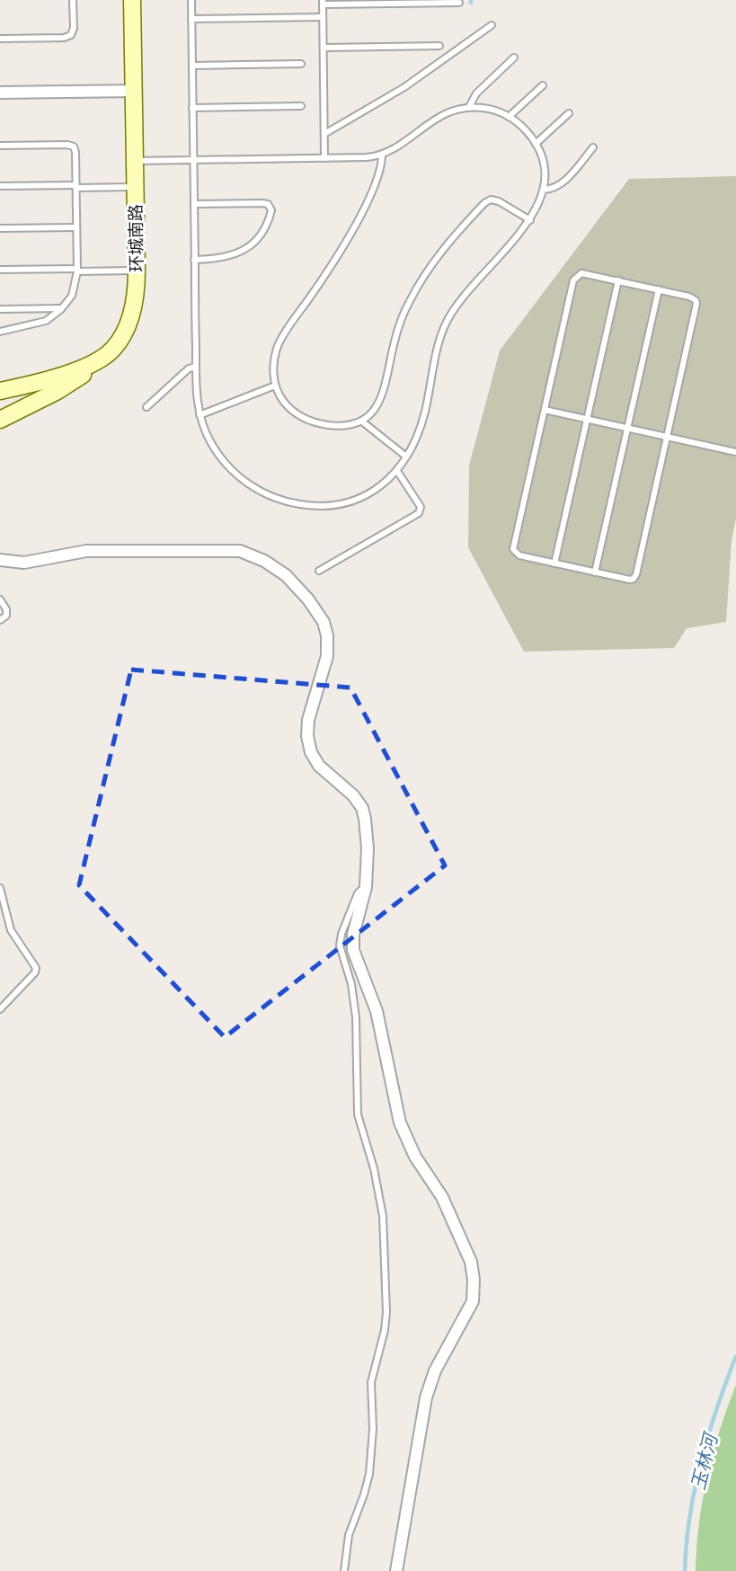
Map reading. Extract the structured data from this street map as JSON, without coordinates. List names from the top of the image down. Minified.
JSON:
{"streets":{"main road":["环城南路"]},"water":["玉林河"]}
